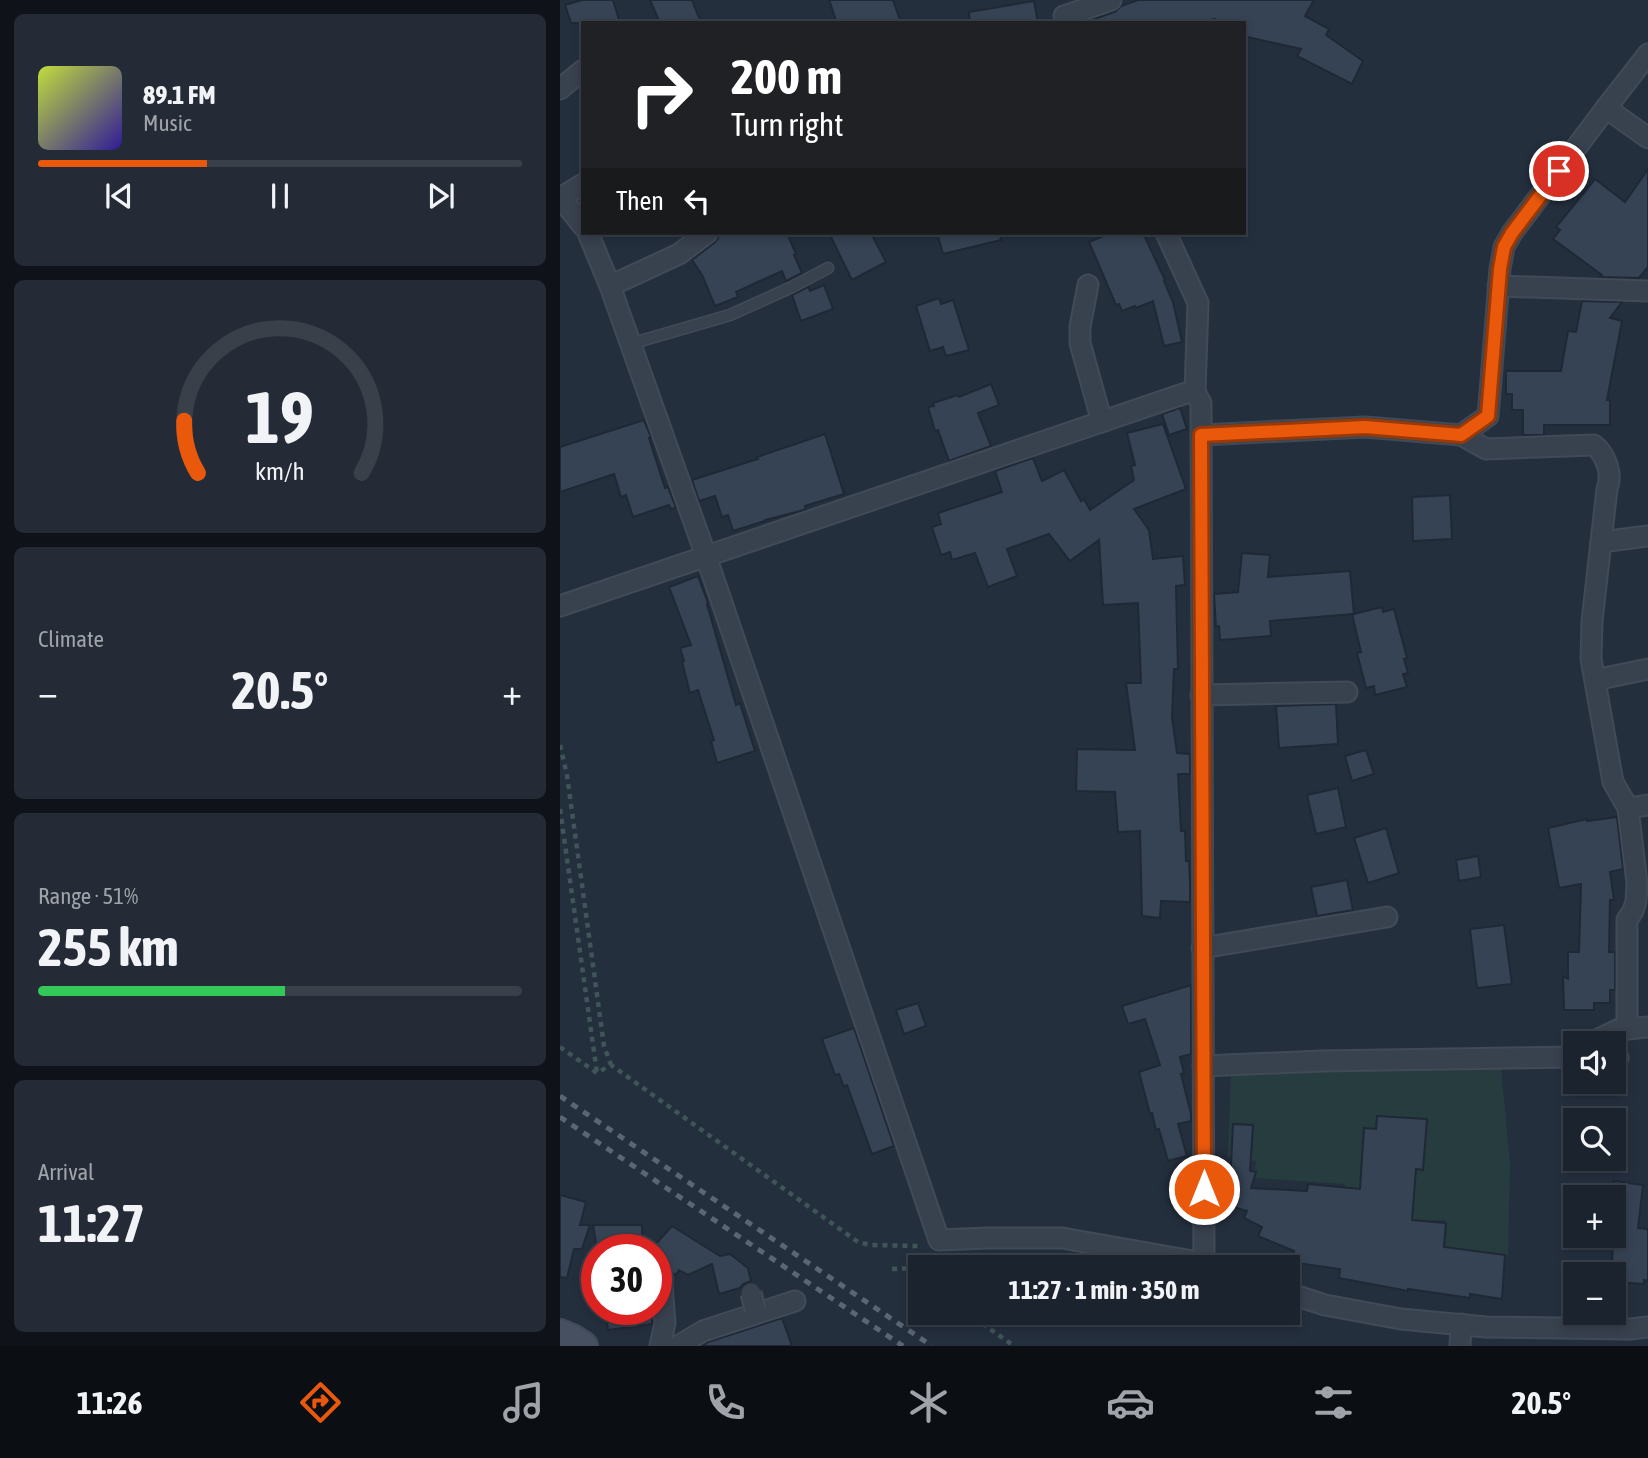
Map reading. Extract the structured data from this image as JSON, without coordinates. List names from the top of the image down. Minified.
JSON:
{"page":{"turn":["200 m","Turn right"],"song":["89.1 FM","Music"],"then":"Then","tile":["Climate",["Range · 51%","255 km"],["Arrival","11:27"]],"heat":["−","20.5°","+"],"map_buttons":["+","−"],"limit":"30","trip":"11:27 · 1 min · 350 m","tabs":["11:26","20.5°"],"gauge":["19","km/h"]}}
